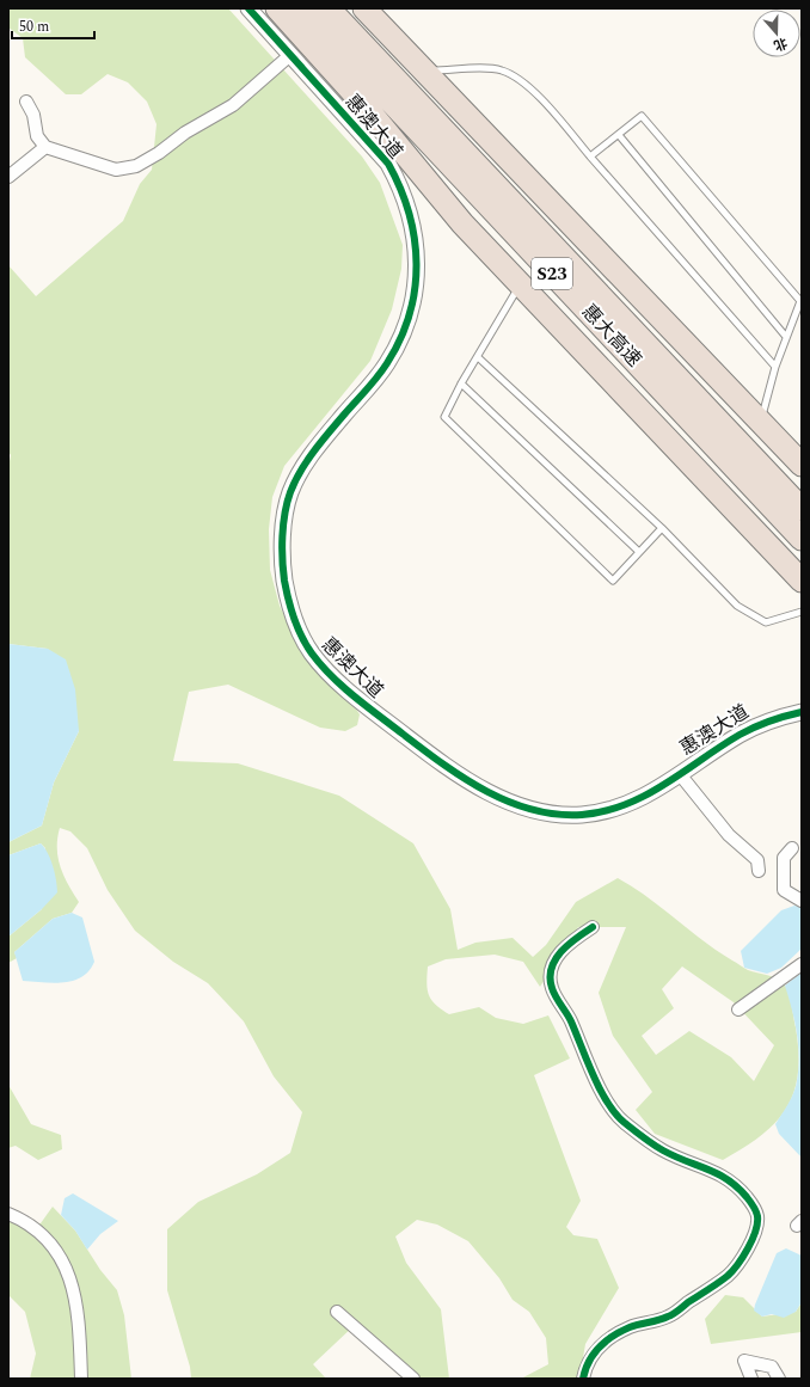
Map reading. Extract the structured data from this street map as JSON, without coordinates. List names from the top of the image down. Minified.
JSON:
{"streets":{"highway":["S23","惠大高速"],"street":["惠澳大道"]},"scale_bar":"50 m","north":"bottom"}
